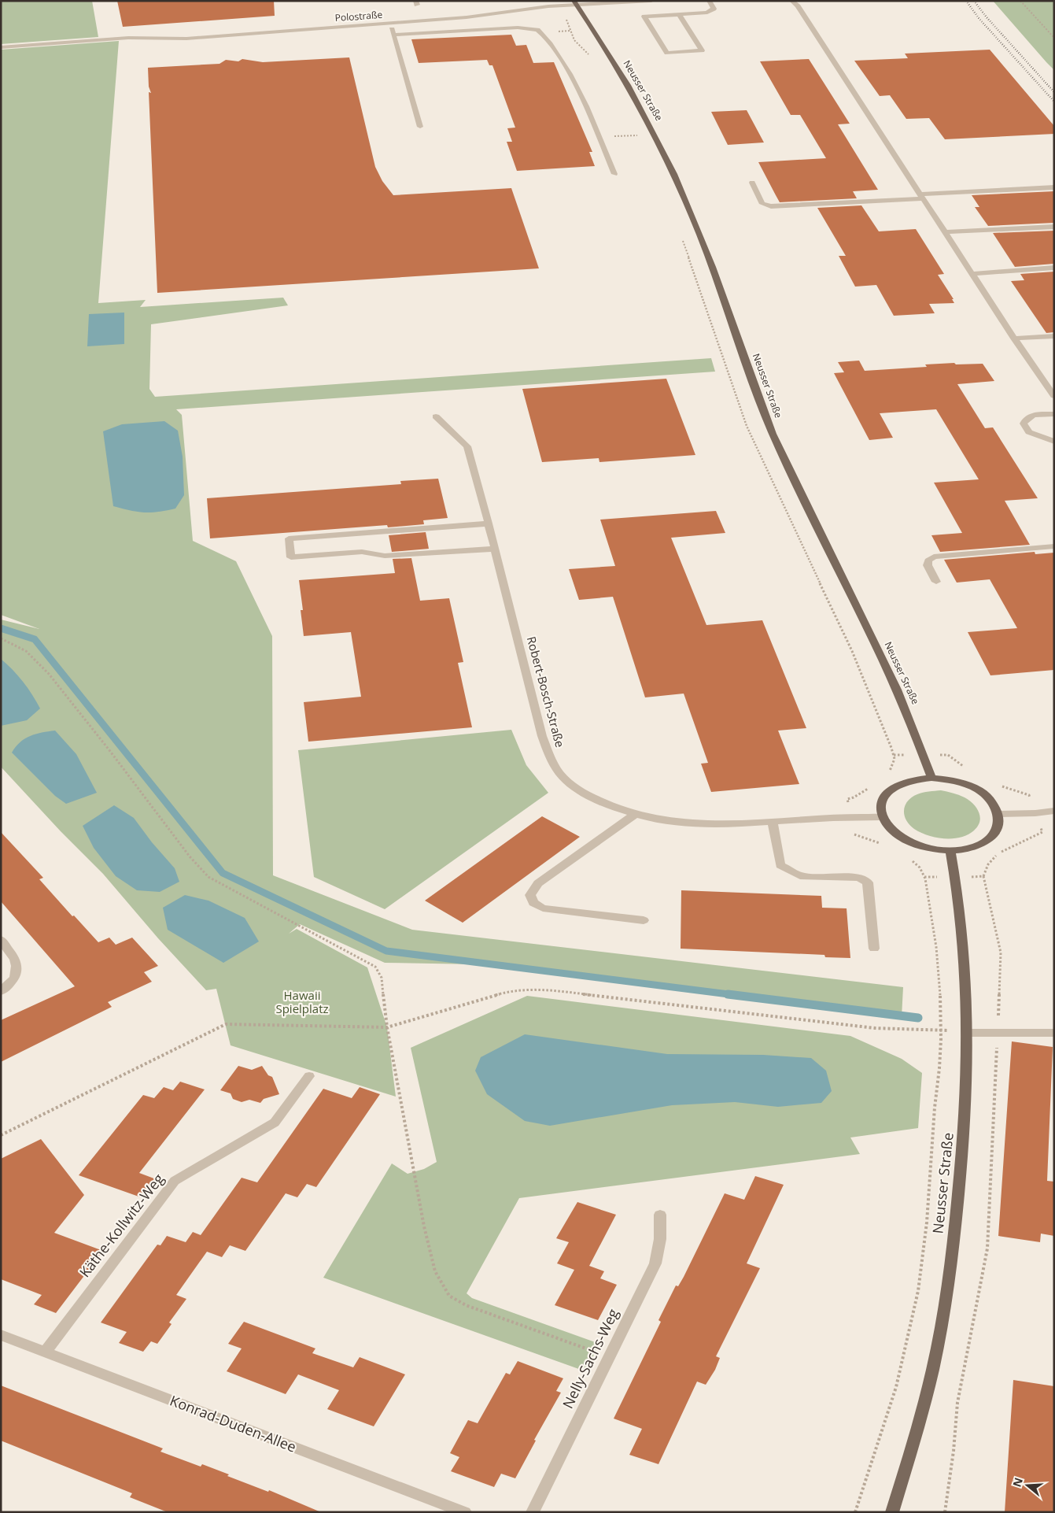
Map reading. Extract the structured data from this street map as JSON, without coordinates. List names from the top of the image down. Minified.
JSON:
{"streets":{"main road":["Neusser Straße"],"street":["Polostraße","Robert-Bosch-Straße","Käthe-Kollwitz-Weg","Nelly-Sachs-Weg","Konrad-Duden-Allee"]},"crossings":[["Polostraße","Neusser Straße"],["Neusser Straße","Robert-Bosch-Straße"],["Käthe-Kollwitz-Weg","Konrad-Duden-Allee"]],"parks":["Hawaii Spielplatz"],"north":"left"}
